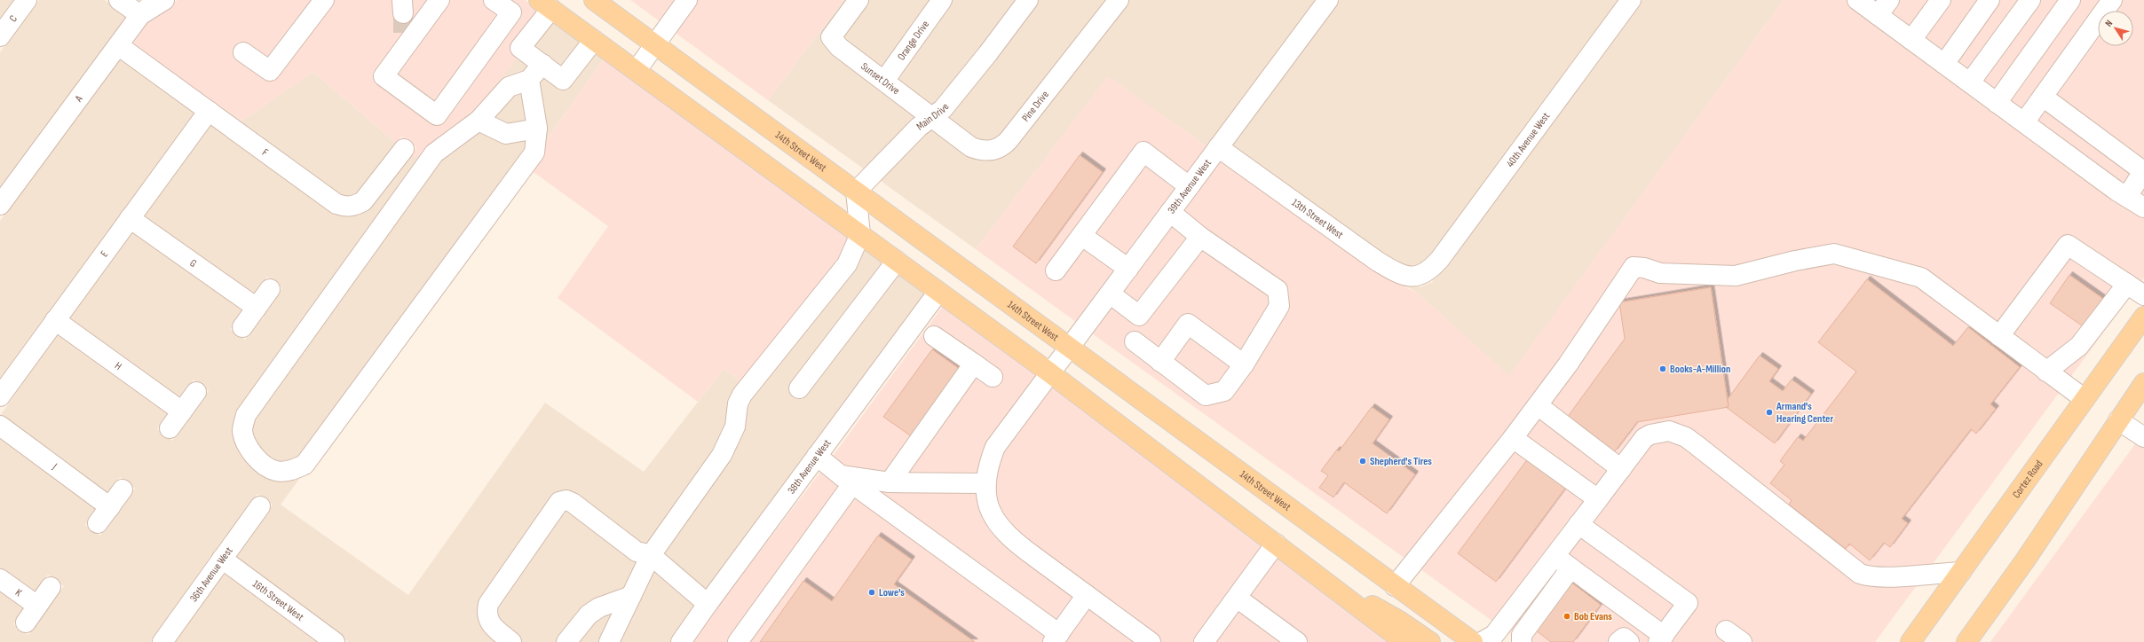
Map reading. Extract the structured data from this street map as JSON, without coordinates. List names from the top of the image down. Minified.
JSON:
{"streets":{"main road":["14th Street West","Cortez Road"],"street":["C","Orange Drive","Sunset Drive","A","Pine Drive","Main Drive","40th Avenue West","F","39th Avenue West","13th Street West","E","G","H","J","38th Avenue West","36th Avenue West","K","16th Street West"]},"crossings":[["Orange Drive","Sunset Drive"],["Sunset Drive","Pine Drive"],["Sunset Drive","Main Drive"],["A","F"],["Pine Drive","Main Drive"],["Main Drive","14th Street West"],["40th Avenue West","13th Street West"],["14th Street West","39th Avenue West"],["F","E"],["39th Avenue West","13th Street West"],["E","G"],["E","H"],["36th Avenue West","16th Street West"]],"places":["Books-A-Million","Armand's Hearing Center","Shepherd's Tires","Lowe's","Bob Evans"],"north":"top left"}
